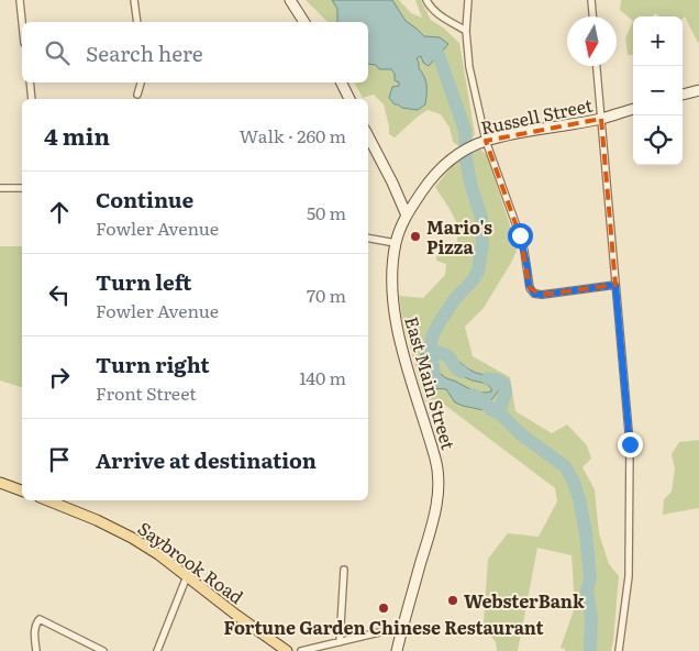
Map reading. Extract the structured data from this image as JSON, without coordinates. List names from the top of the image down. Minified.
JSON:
{"streets":{"main road":["Russell Street","East Main Street","Saybrook Road"]},"crossings":[["Russell Street","East Main Street"]],"places":["Mario's Pizza","WebsterBank","Fortune Garden Chinese Restaurant"],"north":"bottom","page":{"map_buttons":["+","−"],"search":"Search here","heading":["4 min","Walk · 260 m"],"list":[["Continue","Fowler Avenue","50 m"],["Turn left","Fowler Avenue","70 m"],["Turn right","Front Street","140 m"],"Arrive at destination"]}}
